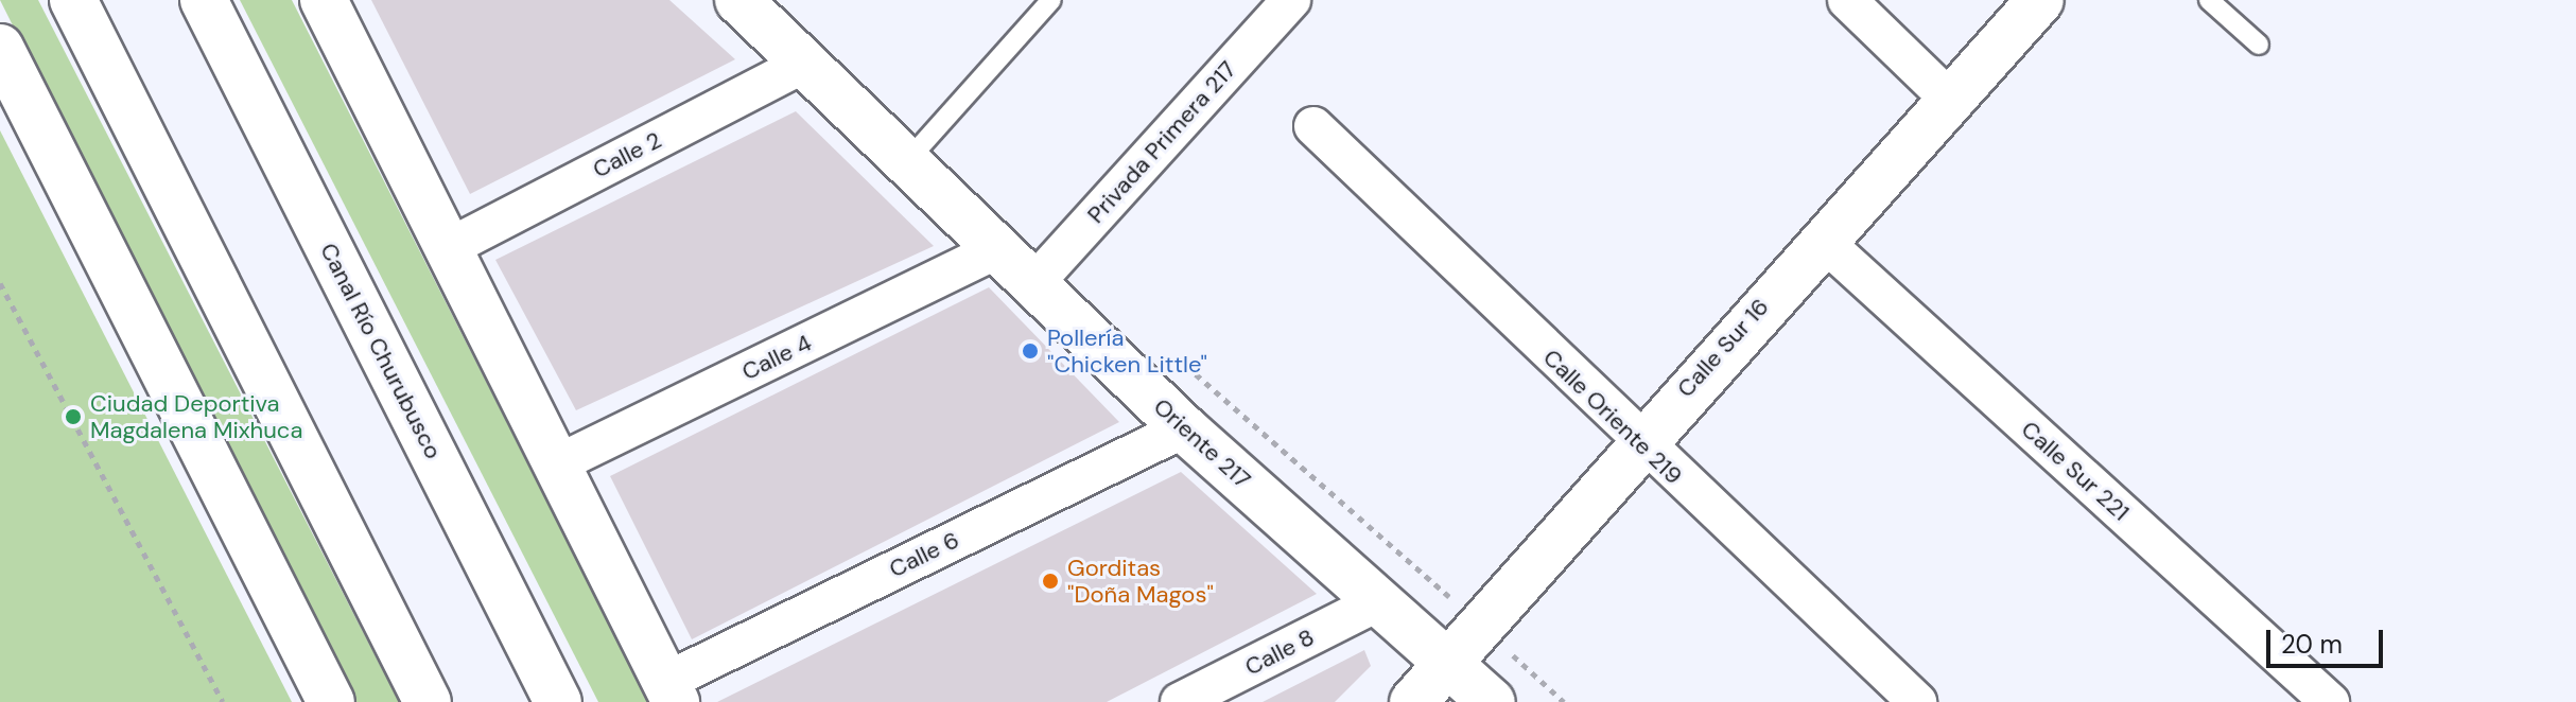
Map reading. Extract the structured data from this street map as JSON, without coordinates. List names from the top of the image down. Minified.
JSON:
{"streets":{"street":["Privada Primera 217","Calle 2","Calle Sur 16","Canal Río Churubusco","Calle 4","Calle Oriente 219","Oriente 217","Calle Sur 221","Calle 6","Calle 8"]},"crossings":[["Privada Primera 217","Oriente 217"],["Calle 2","Oriente 217"],["Calle Sur 16","Calle Oriente 219"],["Calle Sur 16","Oriente 217"],["Calle Sur 16","Calle Sur 221"],["Calle 4","Oriente 217"],["Oriente 217","Calle 6"],["Oriente 217","Calle 8"]],"places":["Pollería \"Chicken Little\"","Ciudad Deportiva Magdalena Mixhuca","Gorditas \"Doña Magos\""],"scale_bar":"20 m"}
